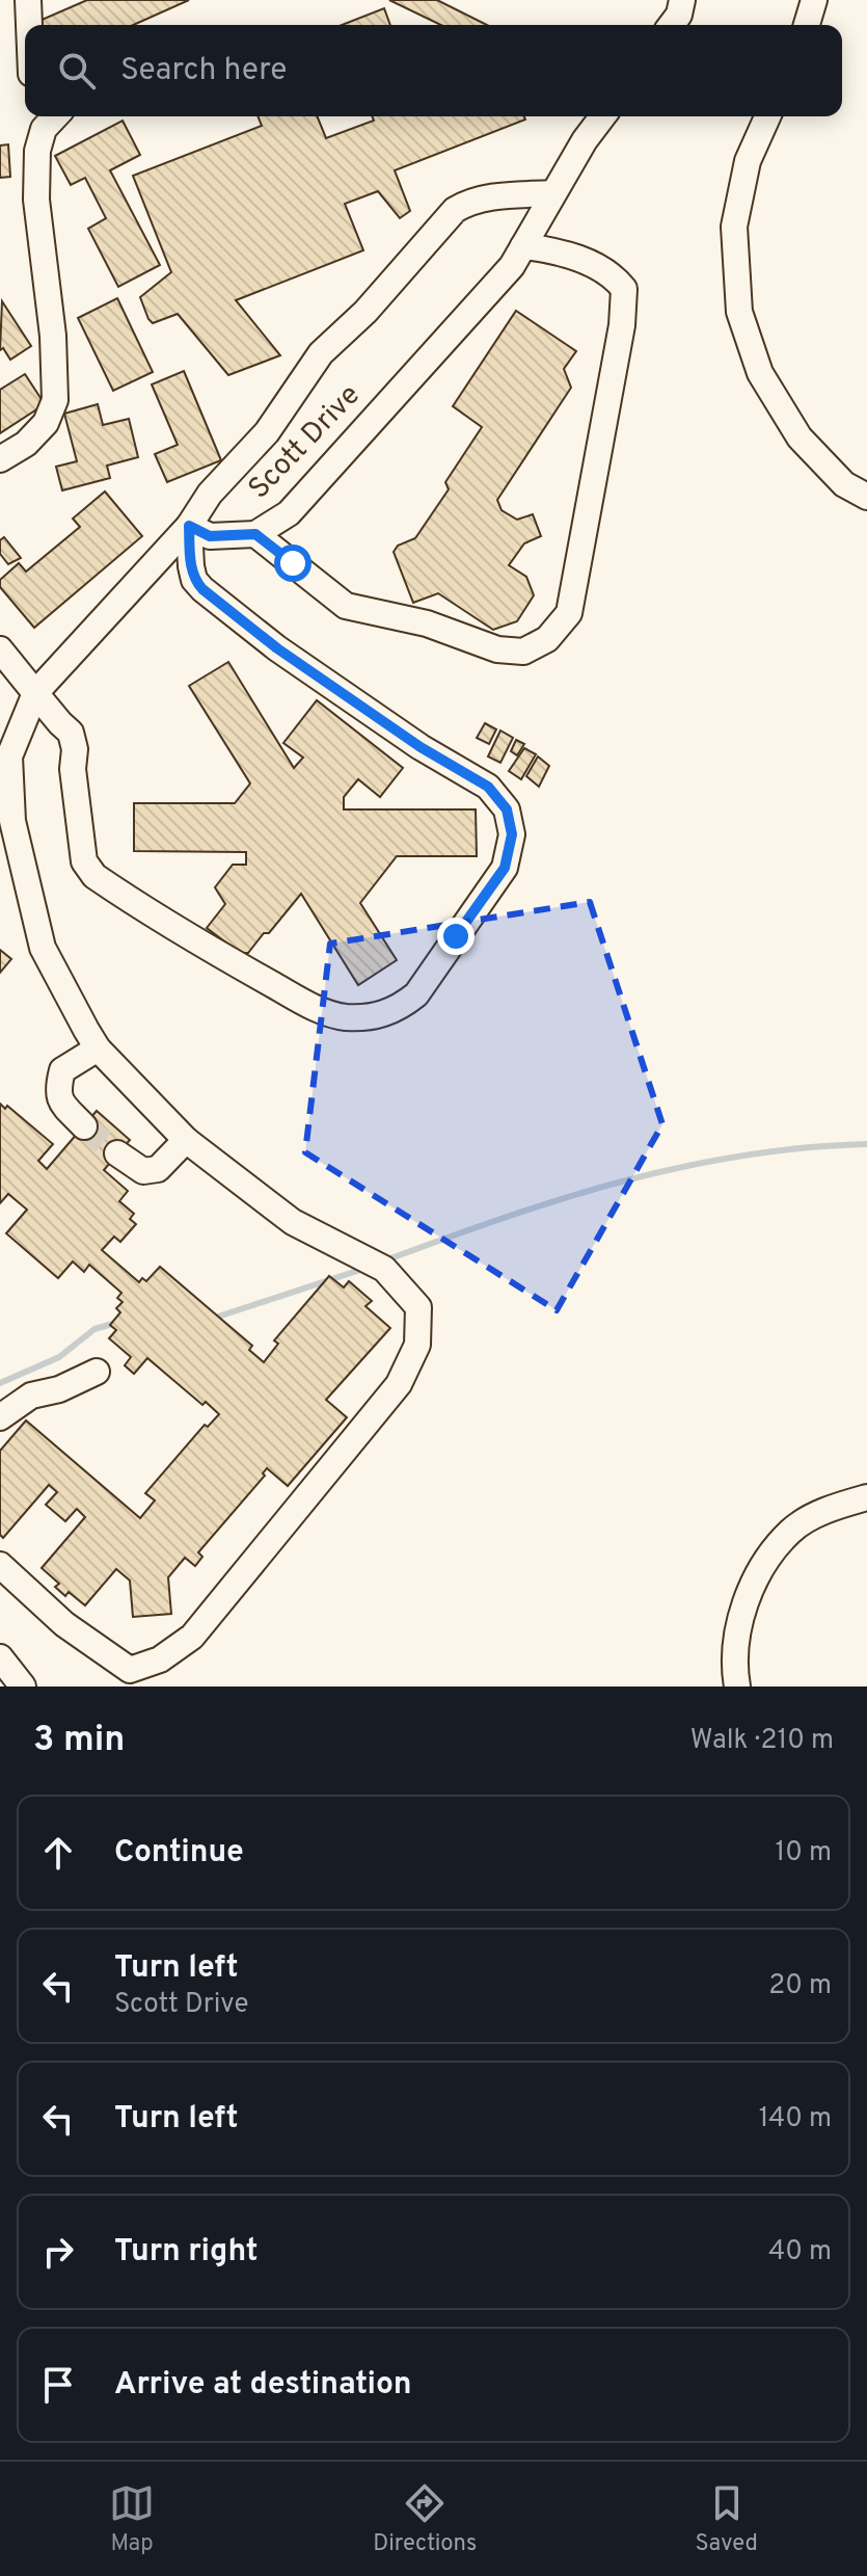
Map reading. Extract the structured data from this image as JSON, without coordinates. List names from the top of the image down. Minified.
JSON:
{"streets":{"street":["Scott Drive"]},"page":{"search":"Search here","heading":["3 min","Walk · 210 m"],"list":[["Continue","10 m"],["Turn left","Scott Drive","20 m"],["Turn left","140 m"],["Turn right","40 m"],"Arrive at destination"],"nav":["Map","Directions","Saved"]}}
